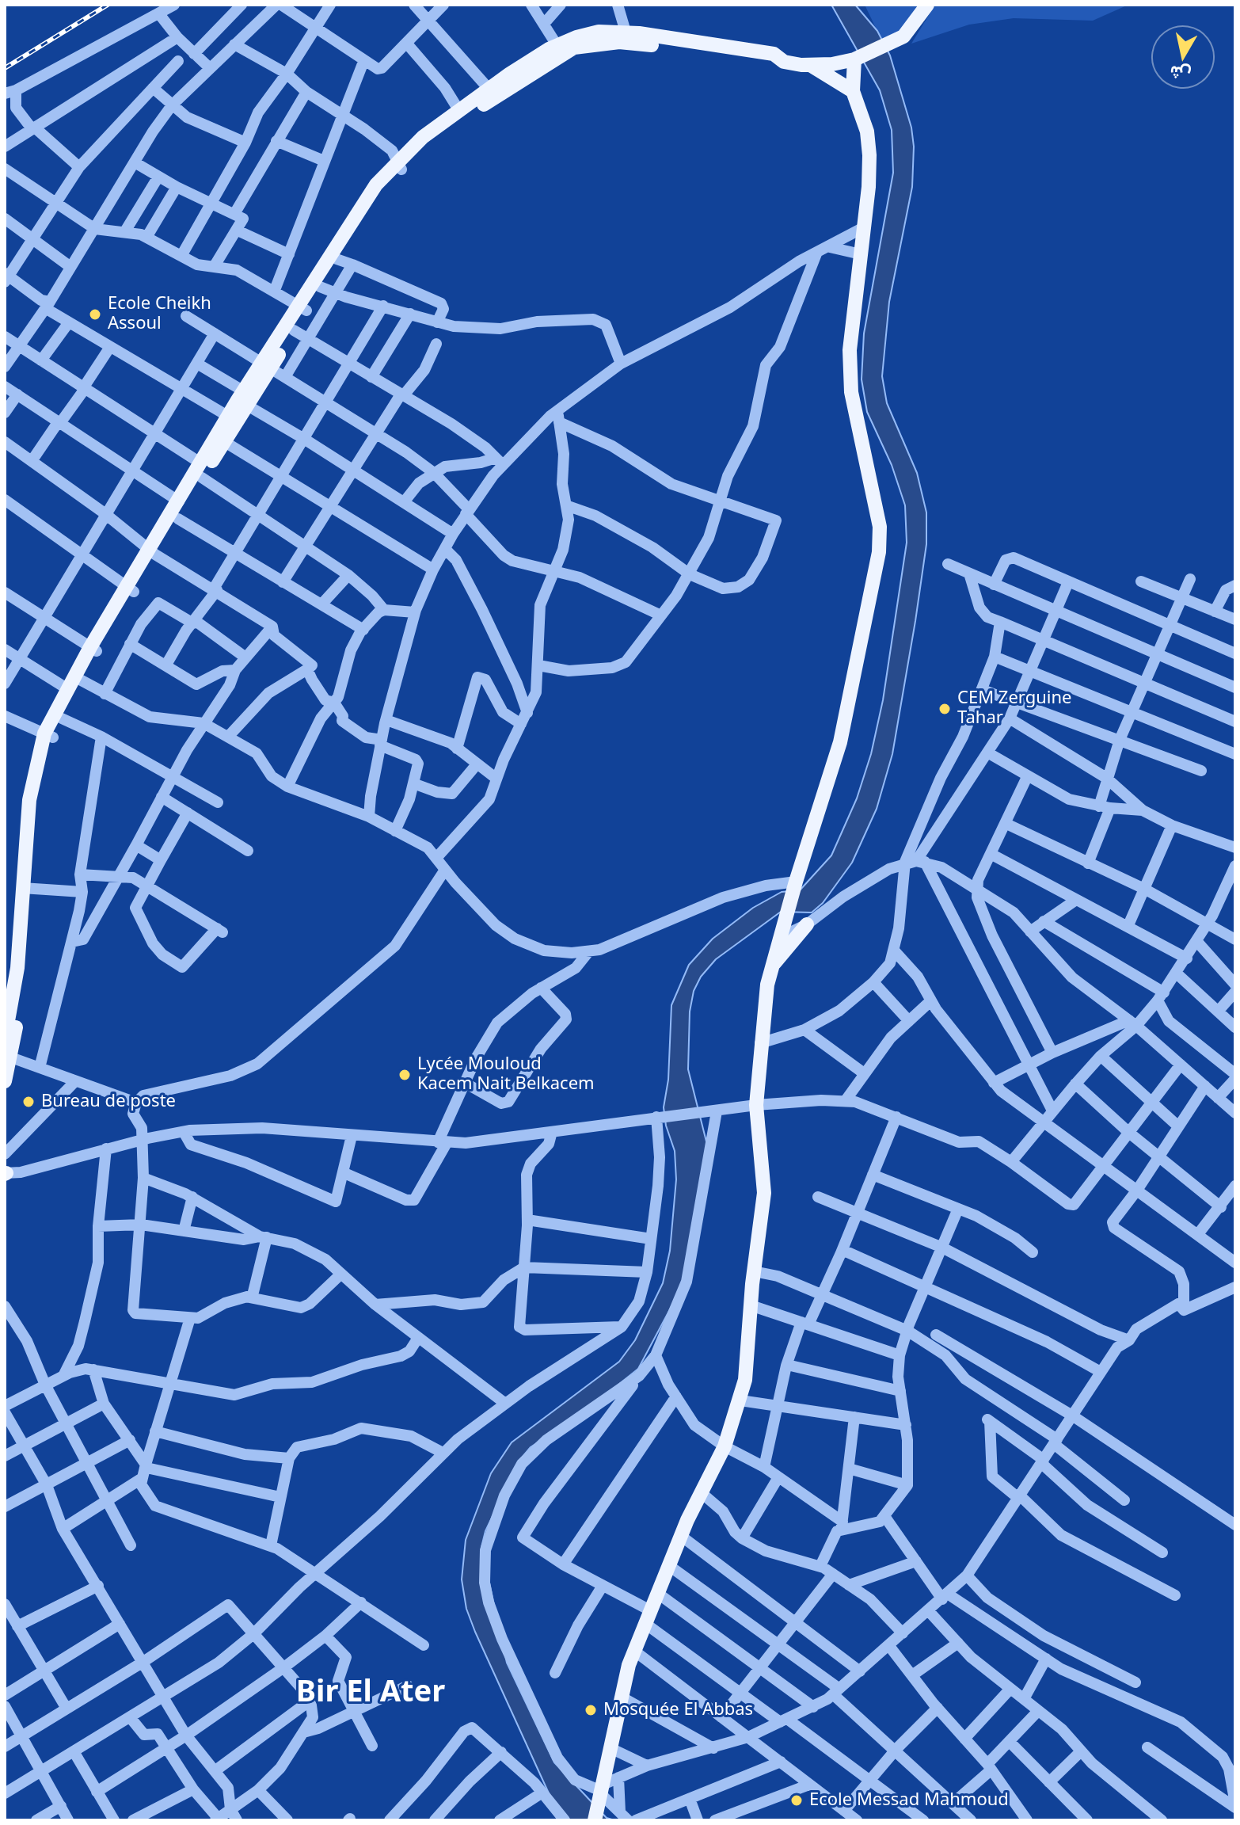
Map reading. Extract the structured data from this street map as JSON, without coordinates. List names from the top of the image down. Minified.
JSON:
{"districts":["Bir El Ater"],"places":["Ecole Cheikh Assoul","CEM Zerguine Tahar","Lycée Mouloud Kacem Nait Belkacem","Bureau de poste","Mosquée El Abbas","Ecole Messad Mahmoud"],"north":"bottom"}
